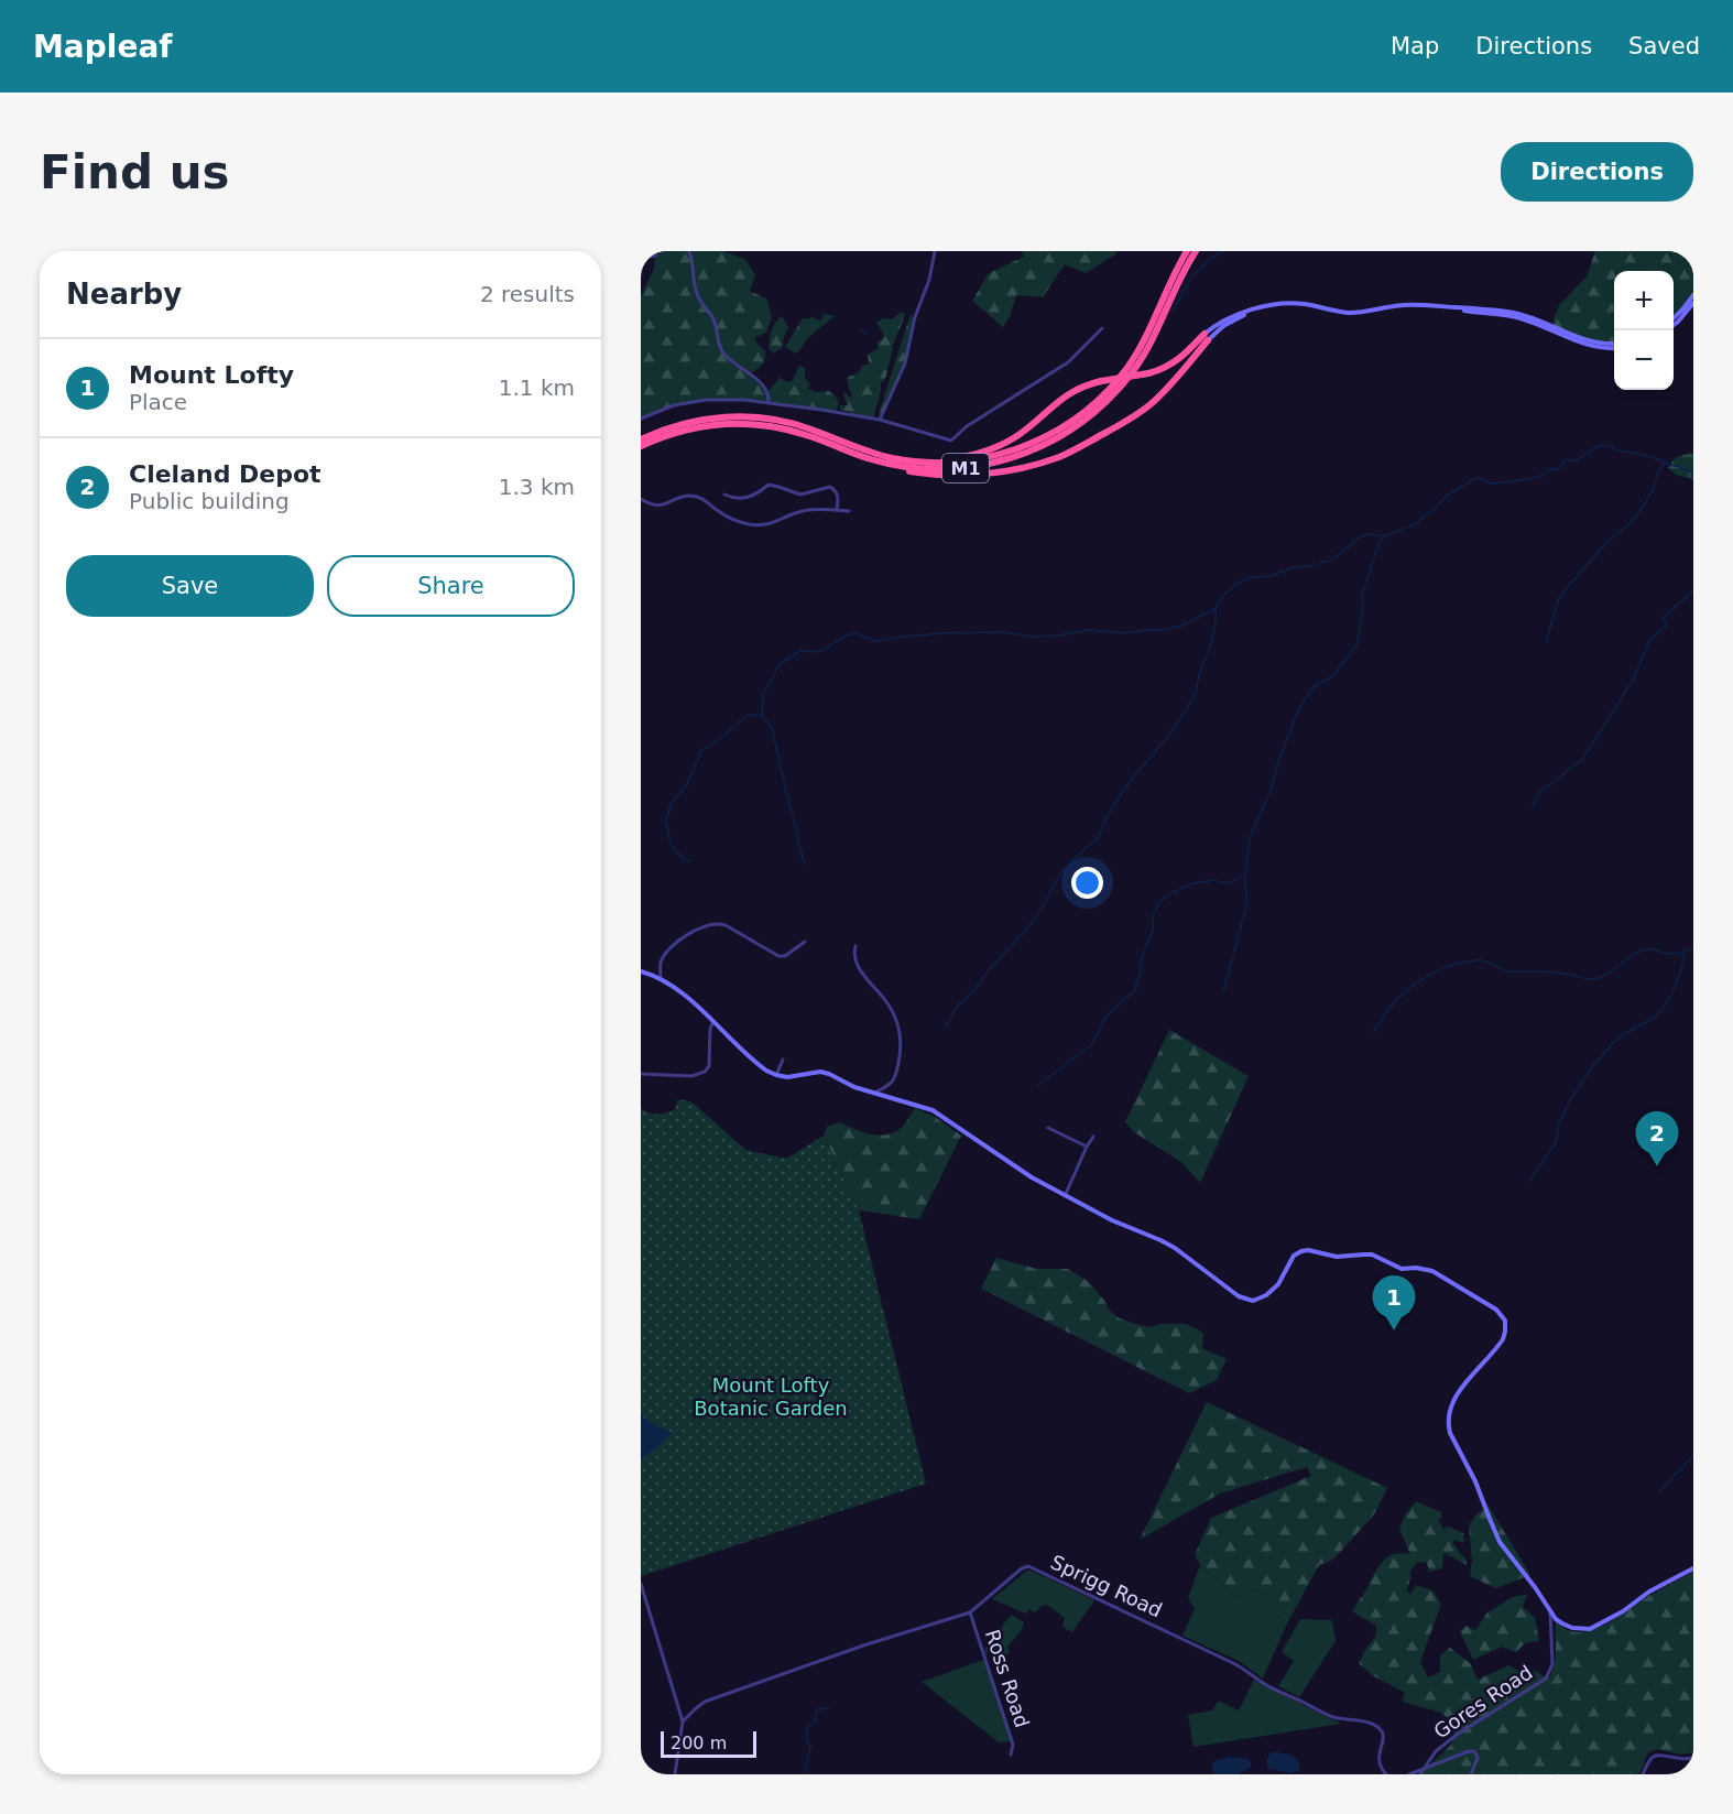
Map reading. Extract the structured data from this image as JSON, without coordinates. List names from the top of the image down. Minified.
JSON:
{"streets":{"highway":["M1"],"street":["Sprigg Road","Ross Road","Gores Road"]},"crossings":[["Sprigg Road","Ross Road"]],"parks":["Mount Lofty Botanic Garden"],"scale_bar":"200 m","page":{"header":"Mapleaf","nav":["Map","Directions","Saved"],"buttons":["Directions",["Save","Share"]],"title":"Find us","heading":["Nearby","2 results"],"map_buttons":["+","−"],"list":[{"mark":"1","name":"Mount Lofty","note":"Place","value":"1.1 km"},{"mark":"2","name":"Cleland Depot","note":"Public building","value":"1.3 km"}],"pins":["2","1"],"scale":"200 m"}}
